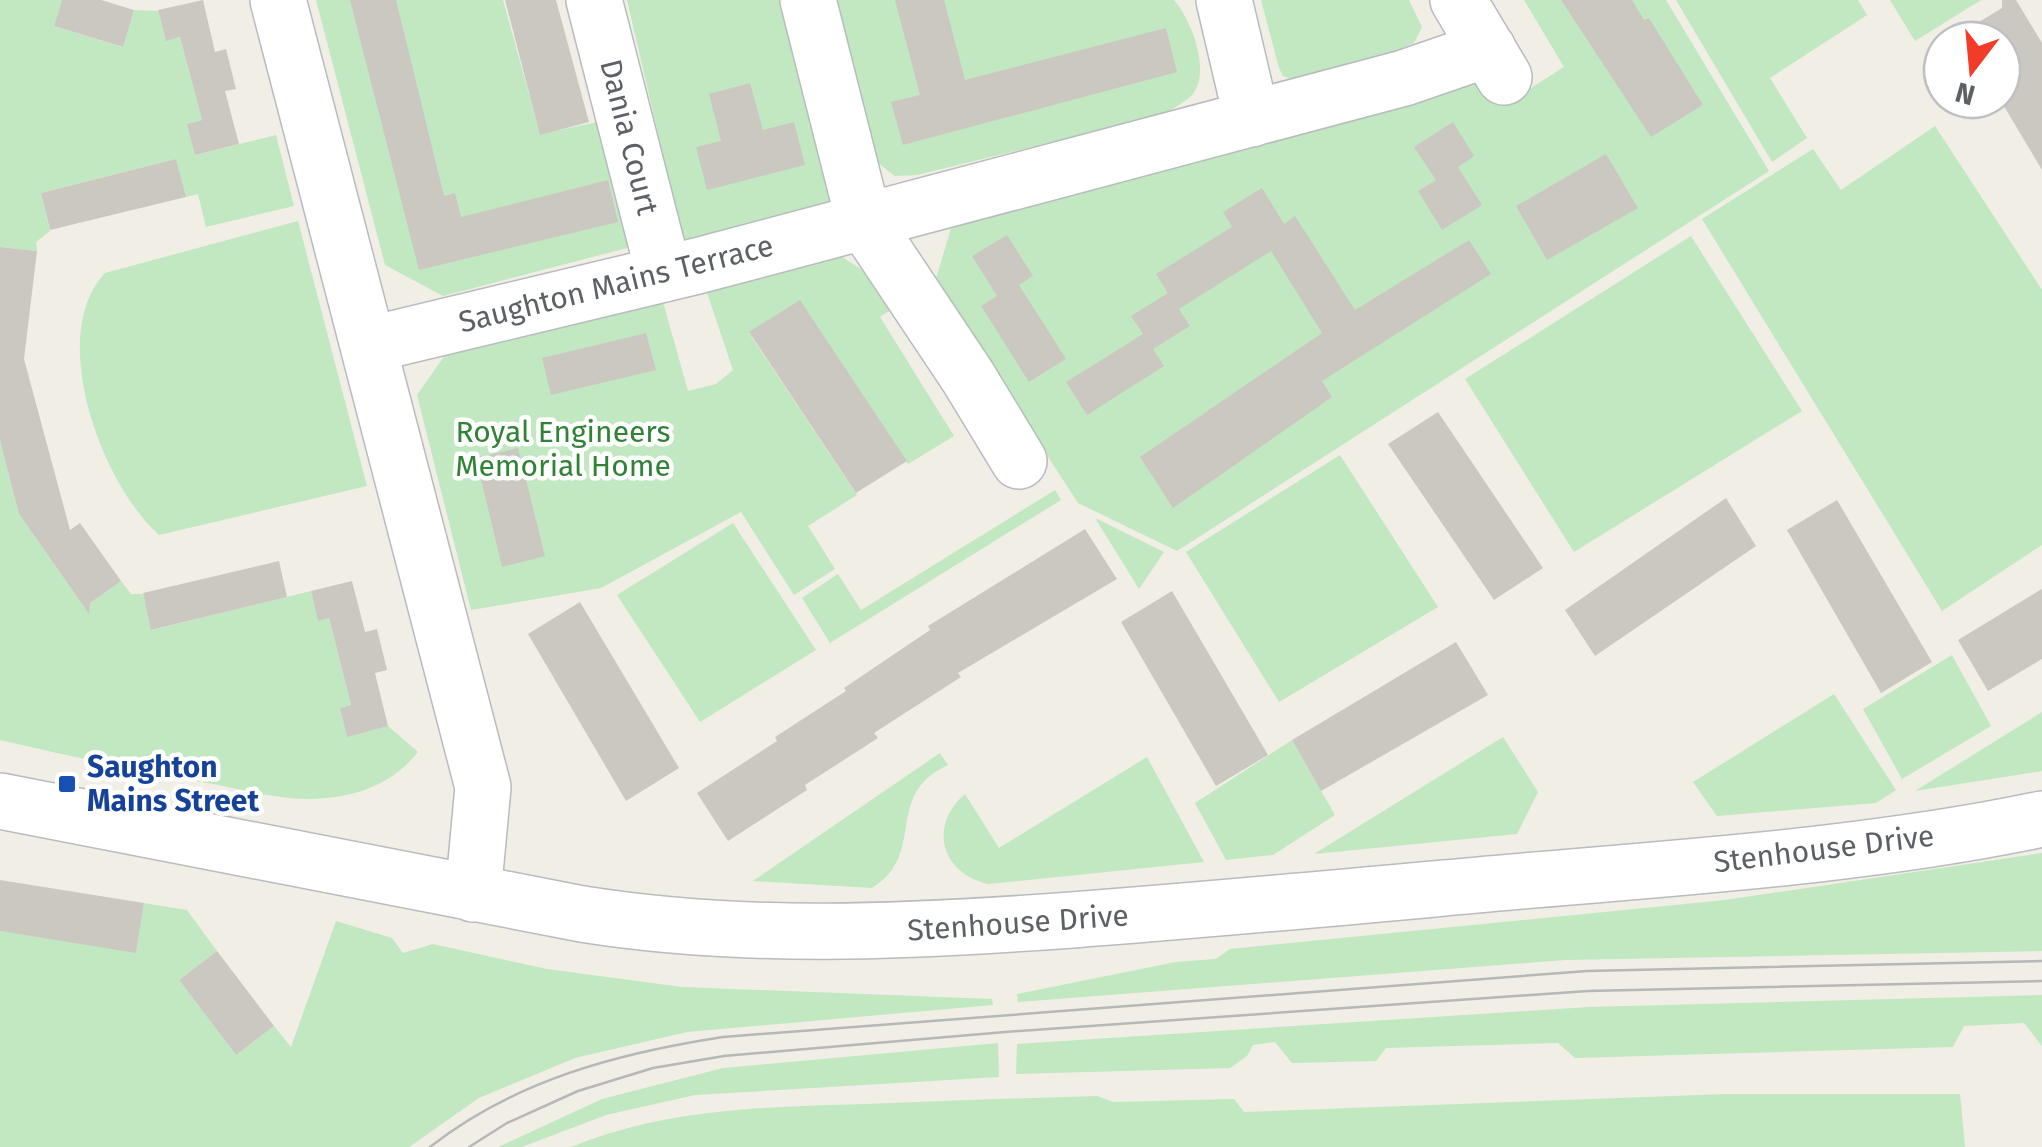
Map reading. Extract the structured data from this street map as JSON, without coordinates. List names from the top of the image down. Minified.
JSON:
{"streets":{"street":["Dania Court","Saughton Mains Terrace","Stenhouse Drive"]},"crossings":[["Dania Court","Saughton Mains Terrace"]],"parks":["Royal Engineers Memorial Home"],"places":{"transit":["Saughton Mains Street"]},"north":"bottom"}
